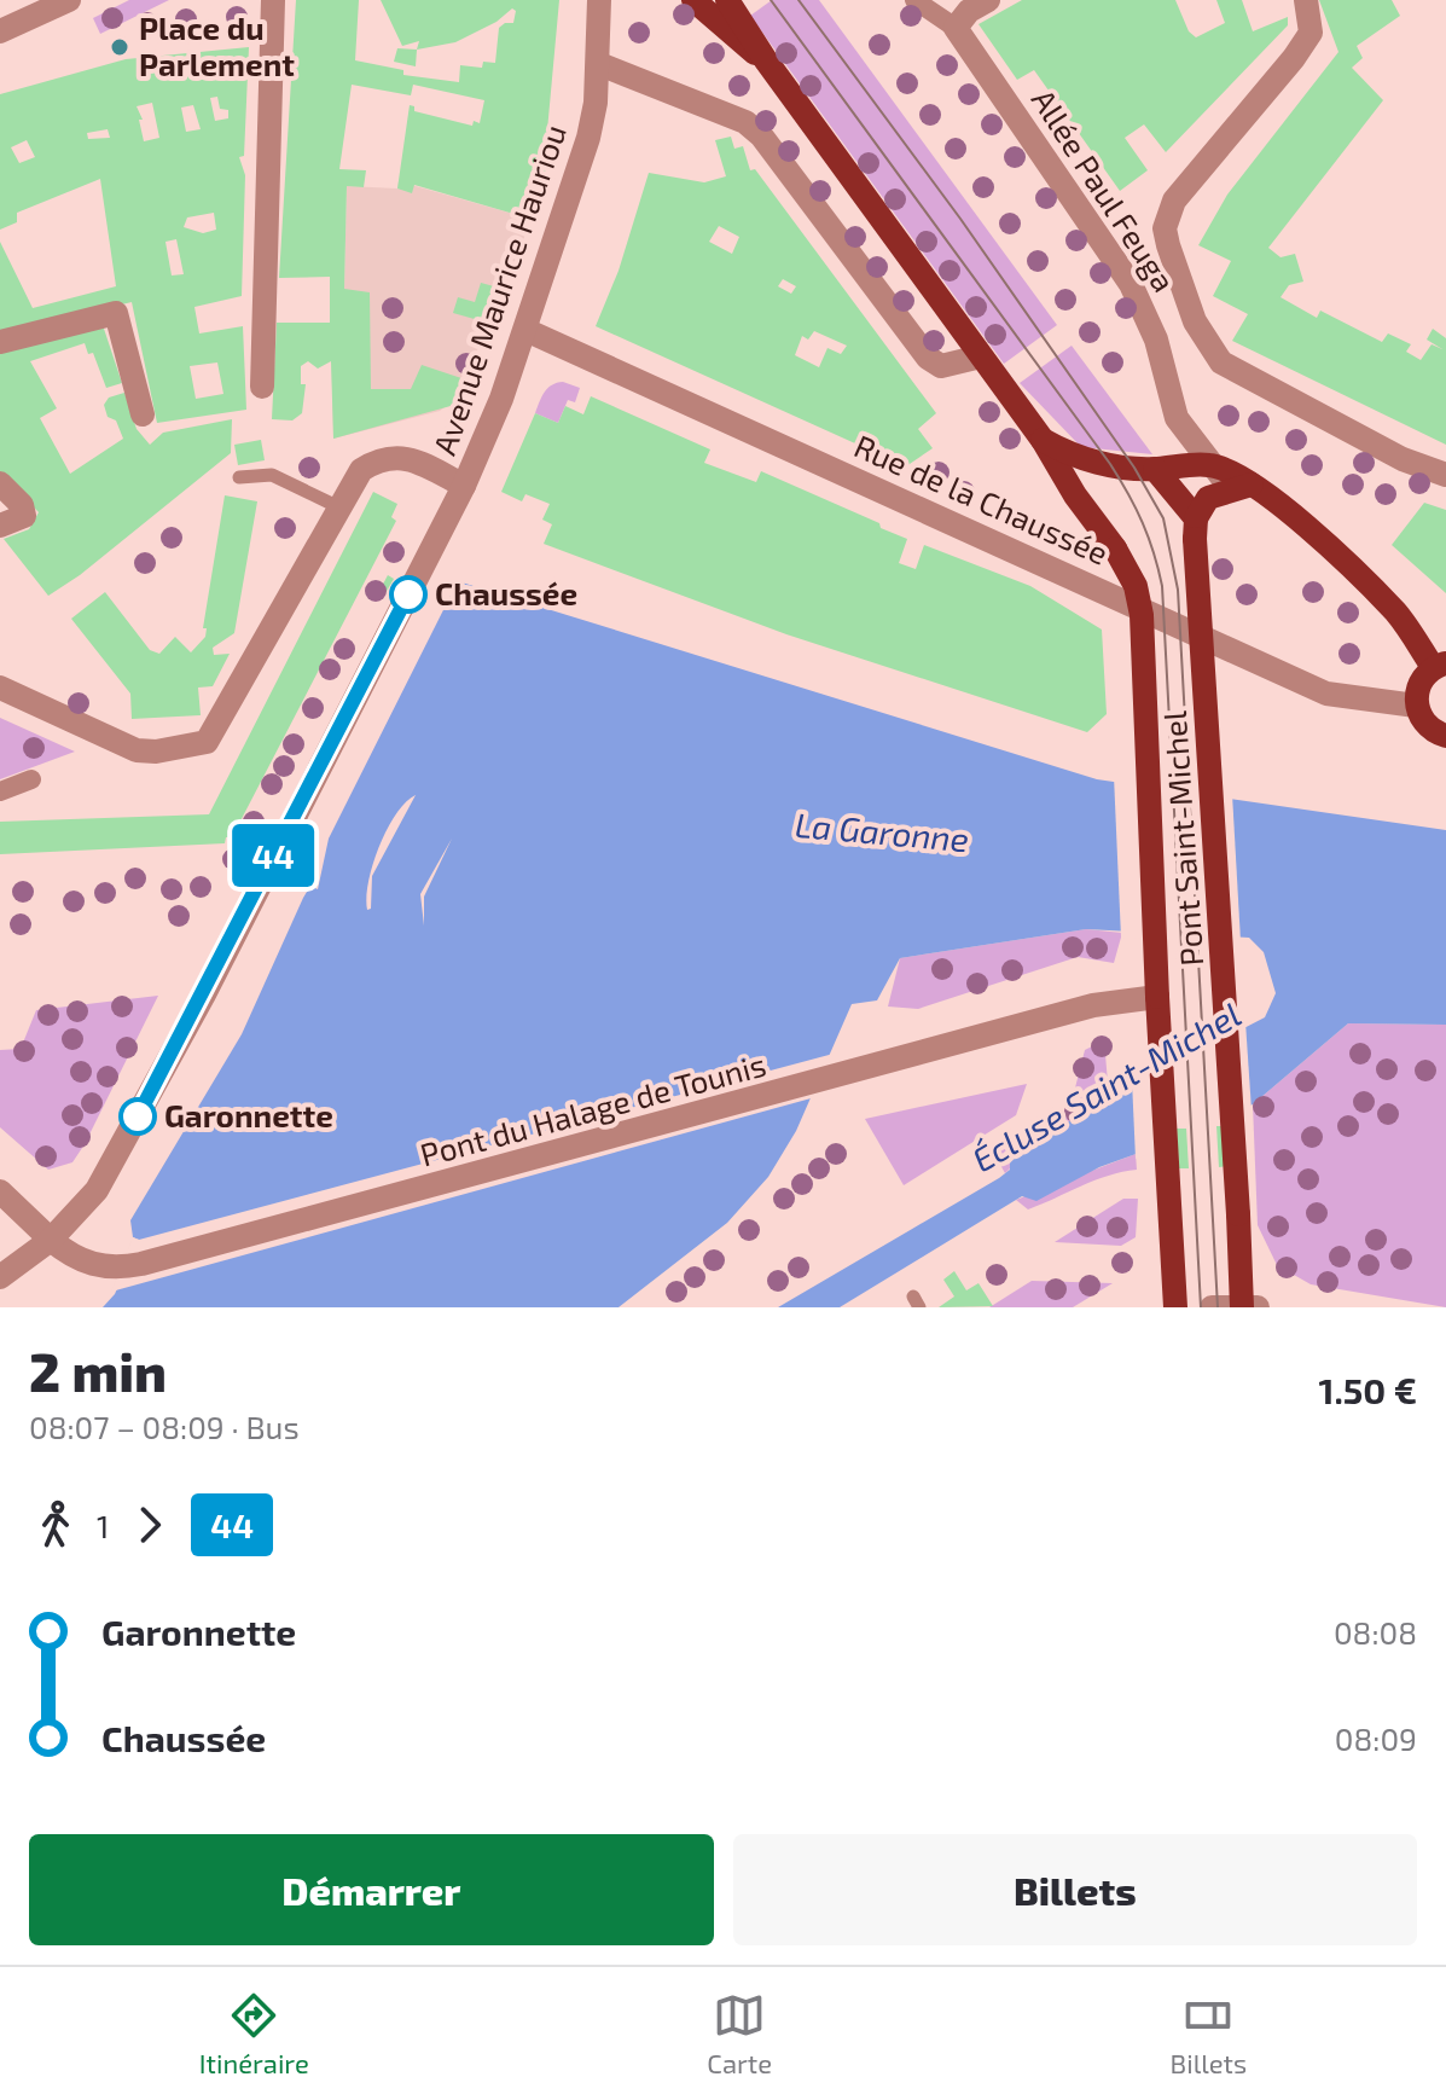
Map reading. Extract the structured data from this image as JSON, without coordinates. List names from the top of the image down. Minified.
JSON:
{"streets":{"main road":["Pont Saint-Michel"],"street":["Allée Paul Feuga","Avenue Maurice Hauriou","Rue de la Chaussée","Pont du Halage de Tounis"]},"crossings":[["Avenue Maurice Hauriou","Rue de la Chaussée"],["Avenue Maurice Hauriou","Pont du Halage de Tounis"],["Pont Saint-Michel","Pont du Halage de Tounis"]],"water":["La Garonne","Écluse Saint-Michel"],"places":["Place du Parlement","Chaussée","Garonnette"],"lines":["bus line 44"],"page":{"on_map":"44","heading":["2 min","08:07 – 08:09 · Bus","1.50 €"],"legs":["1","44"],"list":[{"name":"Garonnette","value":"08:08"},{"name":"Chaussée","value":"08:09"}],"buttons":["Démarrer","Billets"],"tabs":["Itinéraire","Carte","Billets"]}}
